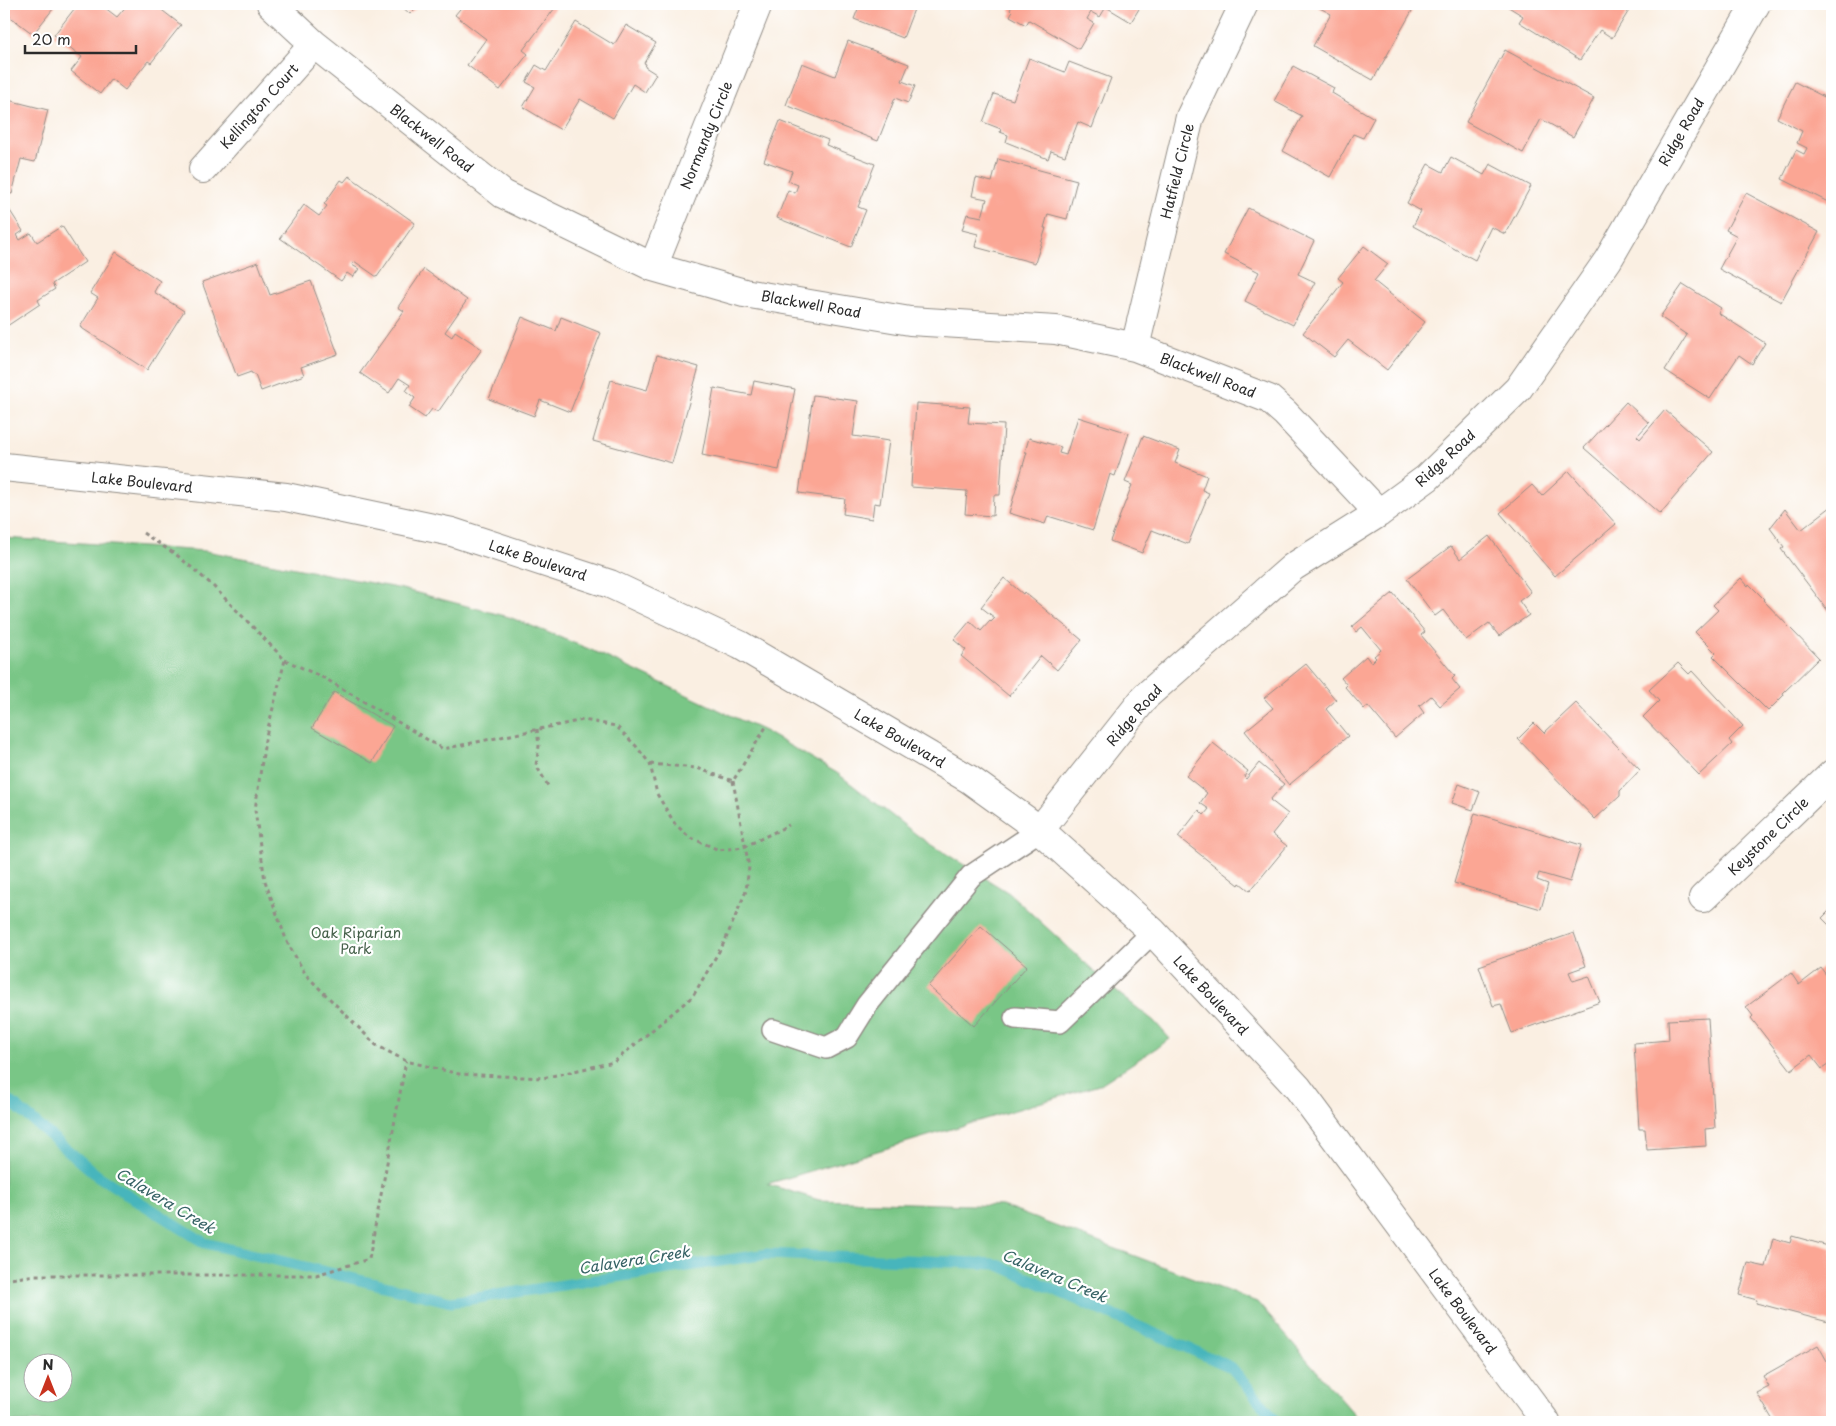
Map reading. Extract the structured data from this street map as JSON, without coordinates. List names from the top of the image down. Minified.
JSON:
{"streets":{"street":["Kellington Court","Ridge Road","Normandy Circle","Blackwell Road","Hatfield Circle","Lake Boulevard","Keystone Circle"]},"crossings":[["Kellington Court","Blackwell Road"],["Ridge Road","Blackwell Road"],["Ridge Road","Lake Boulevard"],["Normandy Circle","Blackwell Road"],["Blackwell Road","Hatfield Circle"]],"water":["Calavera Creek"],"parks":["Oak Riparian Park"],"scale_bar":"20 m","north":"top"}
